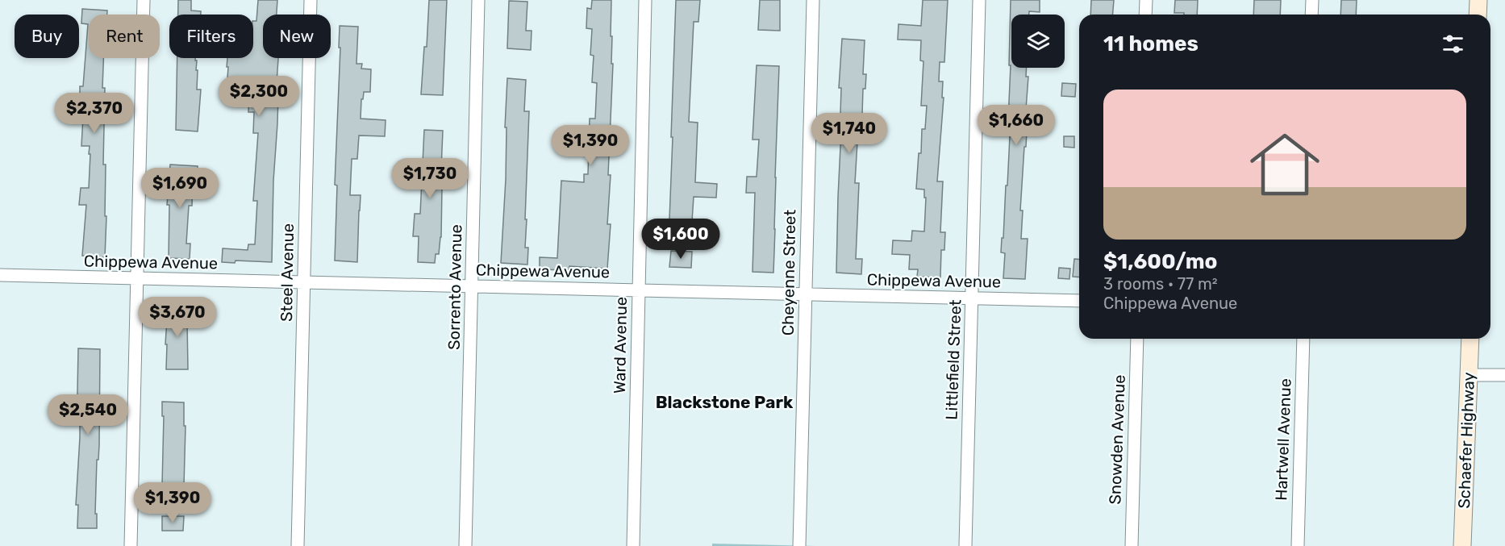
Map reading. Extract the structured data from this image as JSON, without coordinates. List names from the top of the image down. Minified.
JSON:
{"streets":{"street":["Chippewa Avenue","Steel Avenue","Cheyenne Street","Sorrento Avenue","Ward Avenue","Littlefield Street","Snowden Avenue","Hartwell Avenue","Schaefer Highway"]},"crossings":[["Chippewa Avenue","Steel Avenue"],["Chippewa Avenue","Cheyenne Street"],["Chippewa Avenue","Sorrento Avenue"],["Chippewa Avenue","Ward Avenue"],["Chippewa Avenue","Littlefield Street"]],"districts":["Blackstone Park"],"page":{"chip":["Buy","Rent","Filters","New"],"heading":"11 homes","list":[{"name":"$1,600/mo","note":"3 rooms · 77 m² · Chippewa Avenue"}],"price":["$2,300","$2,370","$1,660","$1,740","$1,390","$1,730","$1,690","$1,600","$3,670","$2,540","$1,390"]}}
